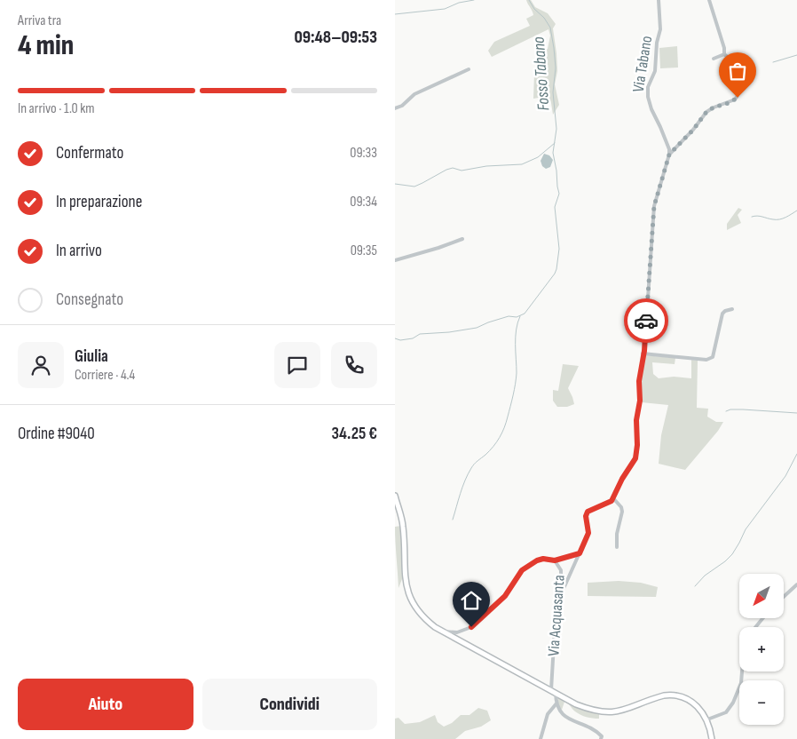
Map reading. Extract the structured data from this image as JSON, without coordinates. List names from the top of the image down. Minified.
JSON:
{"streets":{"street":["Via Tabano","Via Acquasanta"]},"water":["Fosso Tabano"],"north":"bottom left","page":{"heading":["4 min","Arriva tra","09:48–09:53"],"panel":["Giulia","Corriere · 4.4","Ordine #9040","34.25 €"],"bar":"In arrivo · 1.0 km","list":[["Confermato","09:33"],["In preparazione","09:34"],["In arrivo","09:35"],"Consegnato"],"map_buttons":["+","−"],"buttons":["Aiuto","Condividi"]}}
